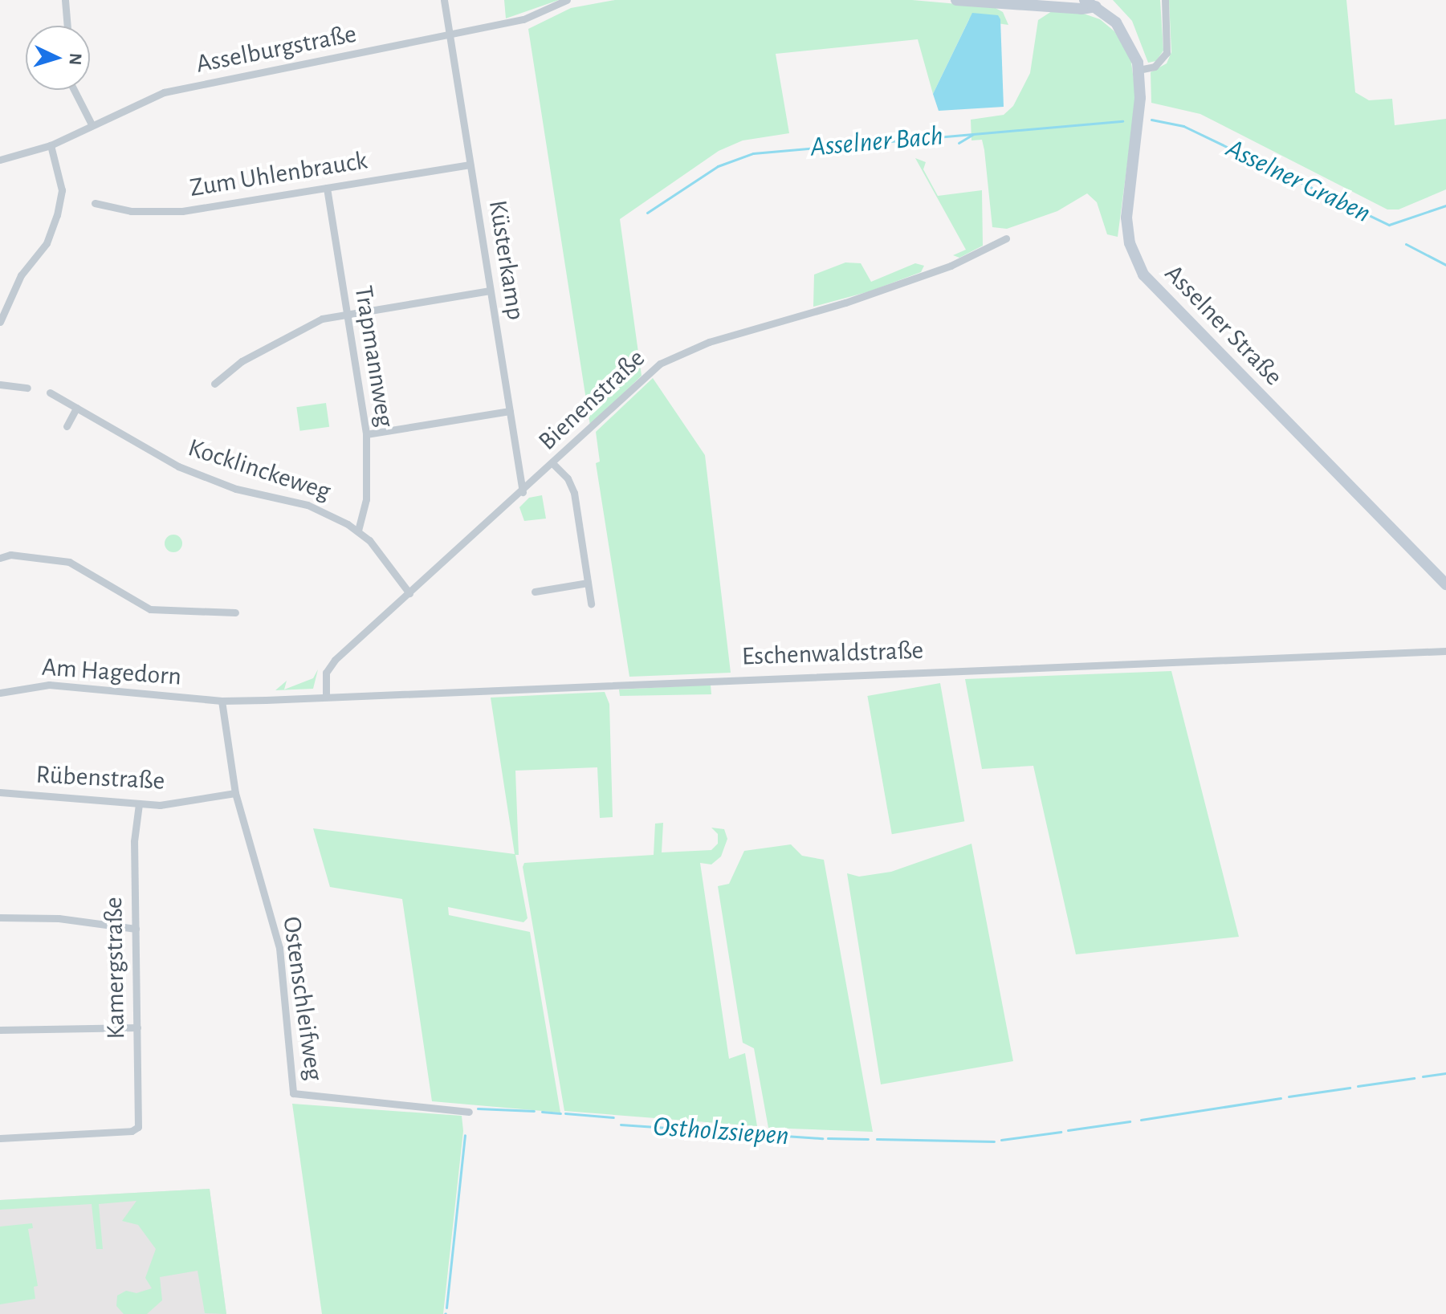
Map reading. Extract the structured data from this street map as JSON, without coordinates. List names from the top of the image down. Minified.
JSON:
{"streets":{"main road":["Asselner Straße"],"street":["Asselburgstraße","Zum Uhlenbrauck","Küsterkamp","Trapmannweg","Bienenstraße","Kocklinckeweg","Eschenwaldstraße","Am Hagedorn","Rübenstraße","Kamergstraße","Ostenschleifweg"]},"crossings":[["Asselburgstraße","Küsterkamp"],["Zum Uhlenbrauck","Küsterkamp"],["Zum Uhlenbrauck","Trapmannweg"],["Küsterkamp","Bienenstraße"],["Trapmannweg","Kocklinckeweg"],["Bienenstraße","Kocklinckeweg"],["Bienenstraße","Eschenwaldstraße"],["Eschenwaldstraße","Am Hagedorn"],["Eschenwaldstraße","Ostenschleifweg"],["Am Hagedorn","Ostenschleifweg"],["Rübenstraße","Kamergstraße"],["Rübenstraße","Ostenschleifweg"]],"water":["Asselner Bach","Asselner Graben","Ostholzsiepen"],"north":"right"}
